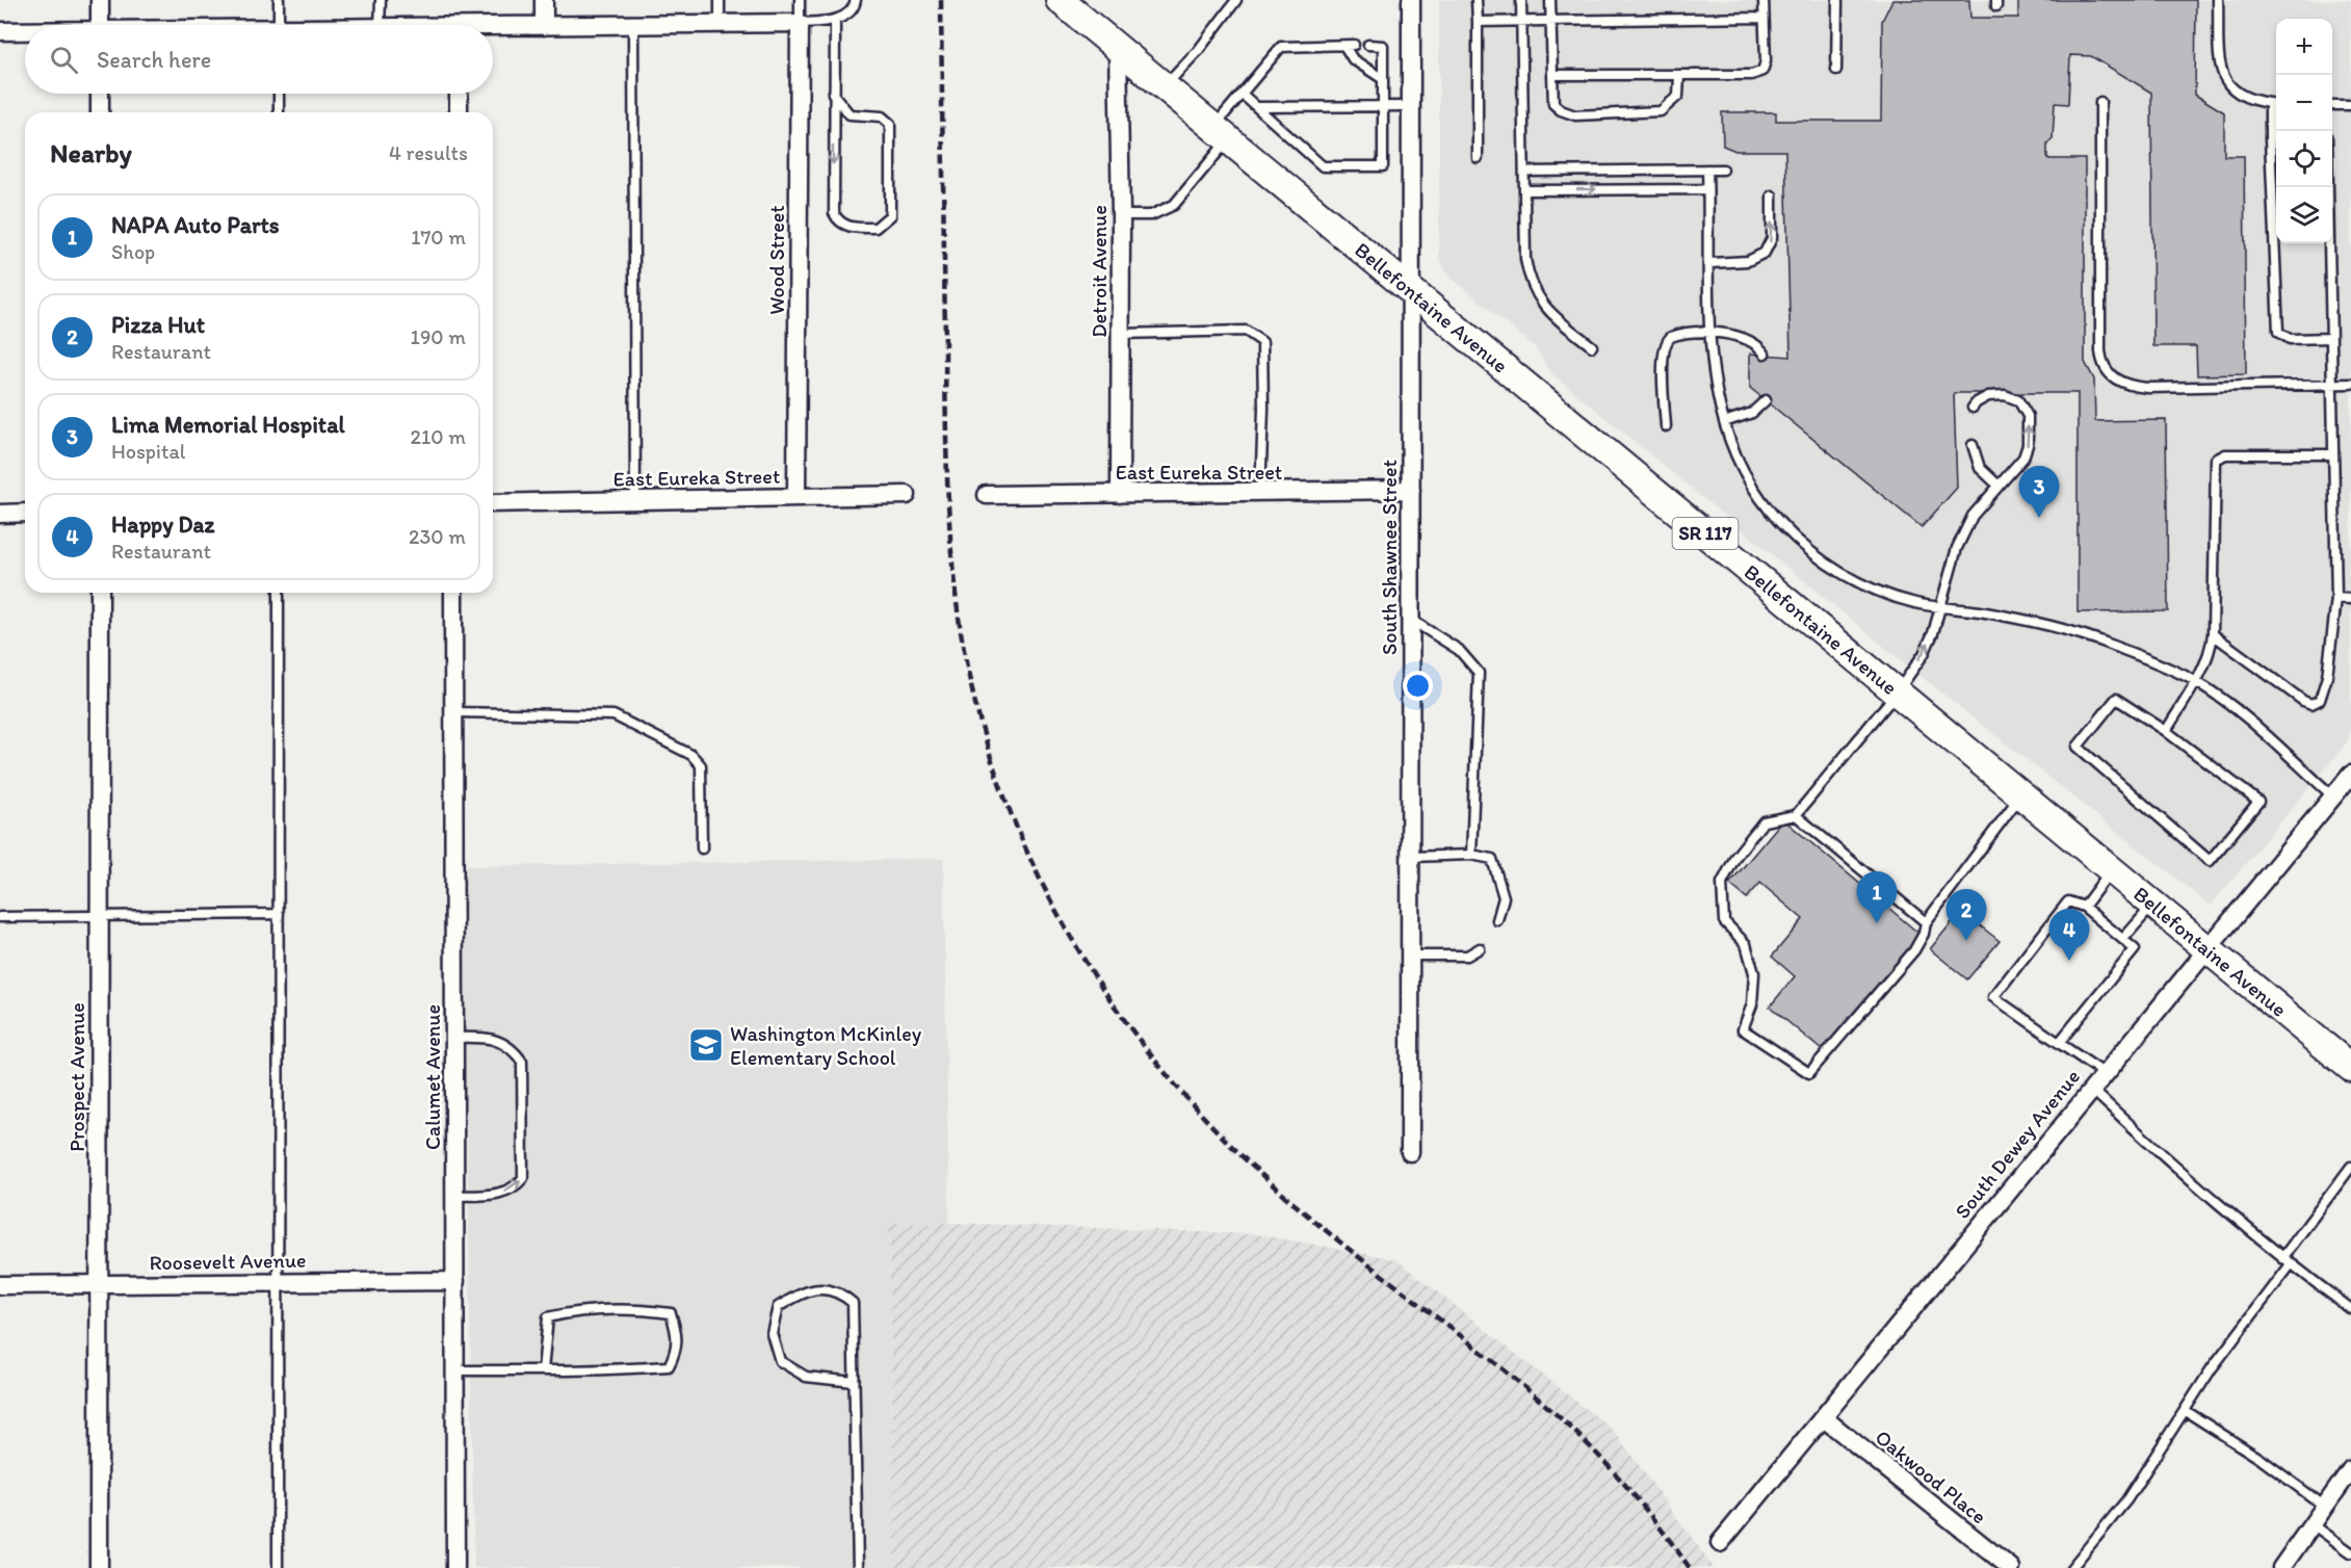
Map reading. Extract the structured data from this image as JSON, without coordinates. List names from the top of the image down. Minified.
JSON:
{"streets":{"main road":["Bellefontaine Avenue","SR 117"],"street":["Wood Street","Detroit Avenue","East Eureka Street","South Shawnee Street","Prospect Avenue","Calumet Avenue","South Dewey Avenue","Roosevelt Avenue","Oakwood Place"]},"crossings":[["Wood Street","East Eureka Street"],["Detroit Avenue","Bellefontaine Avenue"],["Detroit Avenue","East Eureka Street"],["Bellefontaine Avenue","South Shawnee Street"],["Bellefontaine Avenue","South Dewey Avenue"],["East Eureka Street","South Shawnee Street"],["Prospect Avenue","Roosevelt Avenue"],["Calumet Avenue","Roosevelt Avenue"],["South Dewey Avenue","Oakwood Place"]],"places":{"school or university":["Washington McKinley Elementary School"]},"page":{"map_buttons":["+","−"],"search":"Search here","heading":["Nearby","4 results"],"list":[{"mark":"1","name":"NAPA Auto Parts","note":"Shop","value":"170 m"},{"mark":"2","name":"Pizza Hut","note":"Restaurant","value":"190 m"},{"mark":"3","name":"Lima Memorial Hospital","note":"Hospital","value":"210 m"},{"mark":"4","name":"Happy Daz","note":"Restaurant","value":"230 m"}],"pins":["3","1","2","4"]}}
